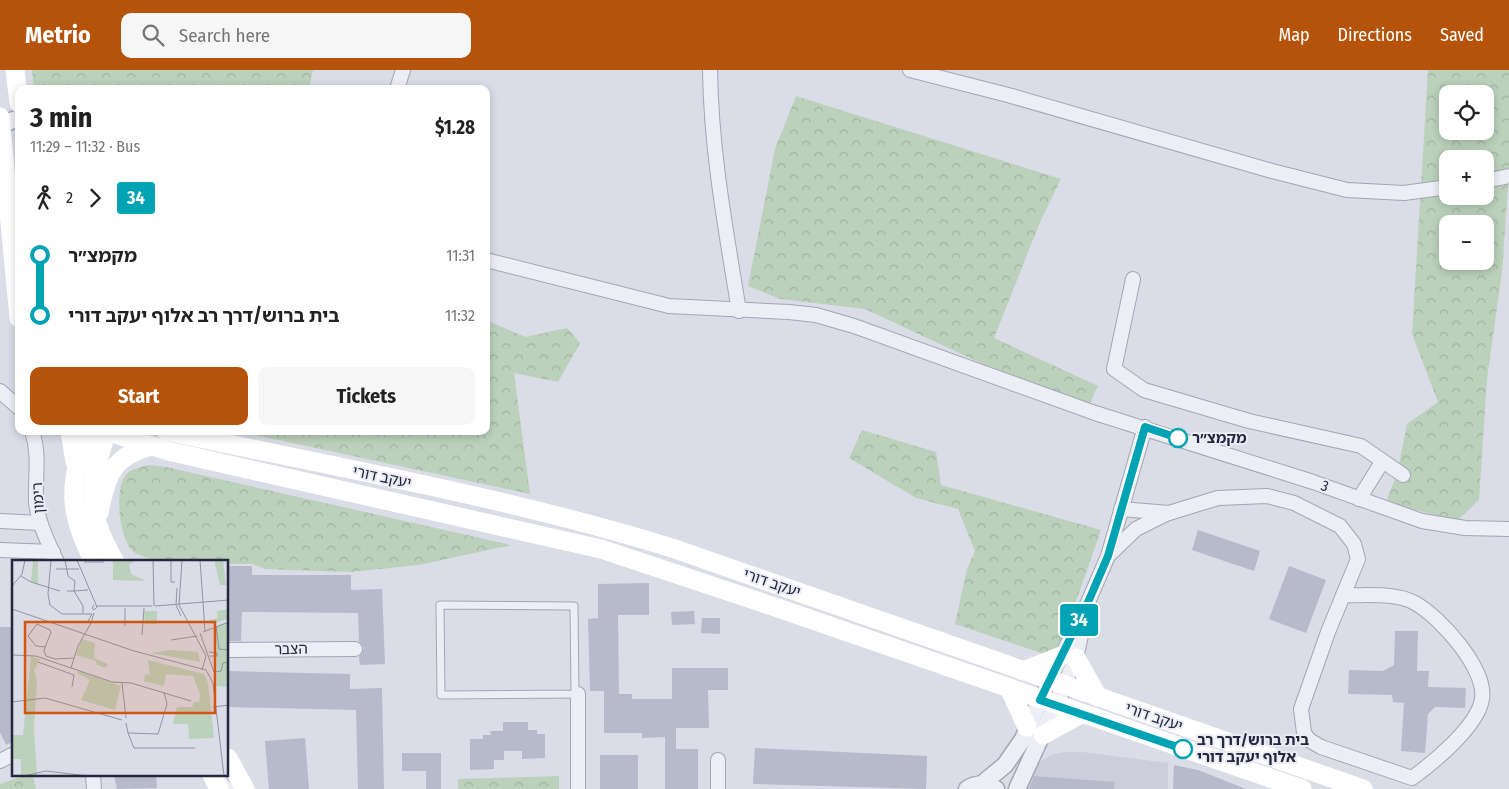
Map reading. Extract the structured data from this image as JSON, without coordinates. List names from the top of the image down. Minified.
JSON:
{"streets":{"main road":["יעקב דורי"],"street":["3","רימון","הצבר"]},"places":["מקמצ״ר","בית ברוש/דרך רב אלוף יעקב דורי"],"lines":["bus line 34"],"page":{"header":"Metrio","search":"Search here","nav":["Map","Directions","Saved"],"on_map":"34","map_buttons":["+","−"],"heading":["3 min","11:29 – 11:32 · Bus","$1.28"],"legs":["2","34"],"list":[{"name":"מקמצ״ר","value":"11:31"},{"name":"בית ברוש/דרך רב אלוף יעקב דורי","value":"11:32"}],"buttons":["Start","Tickets"]}}
